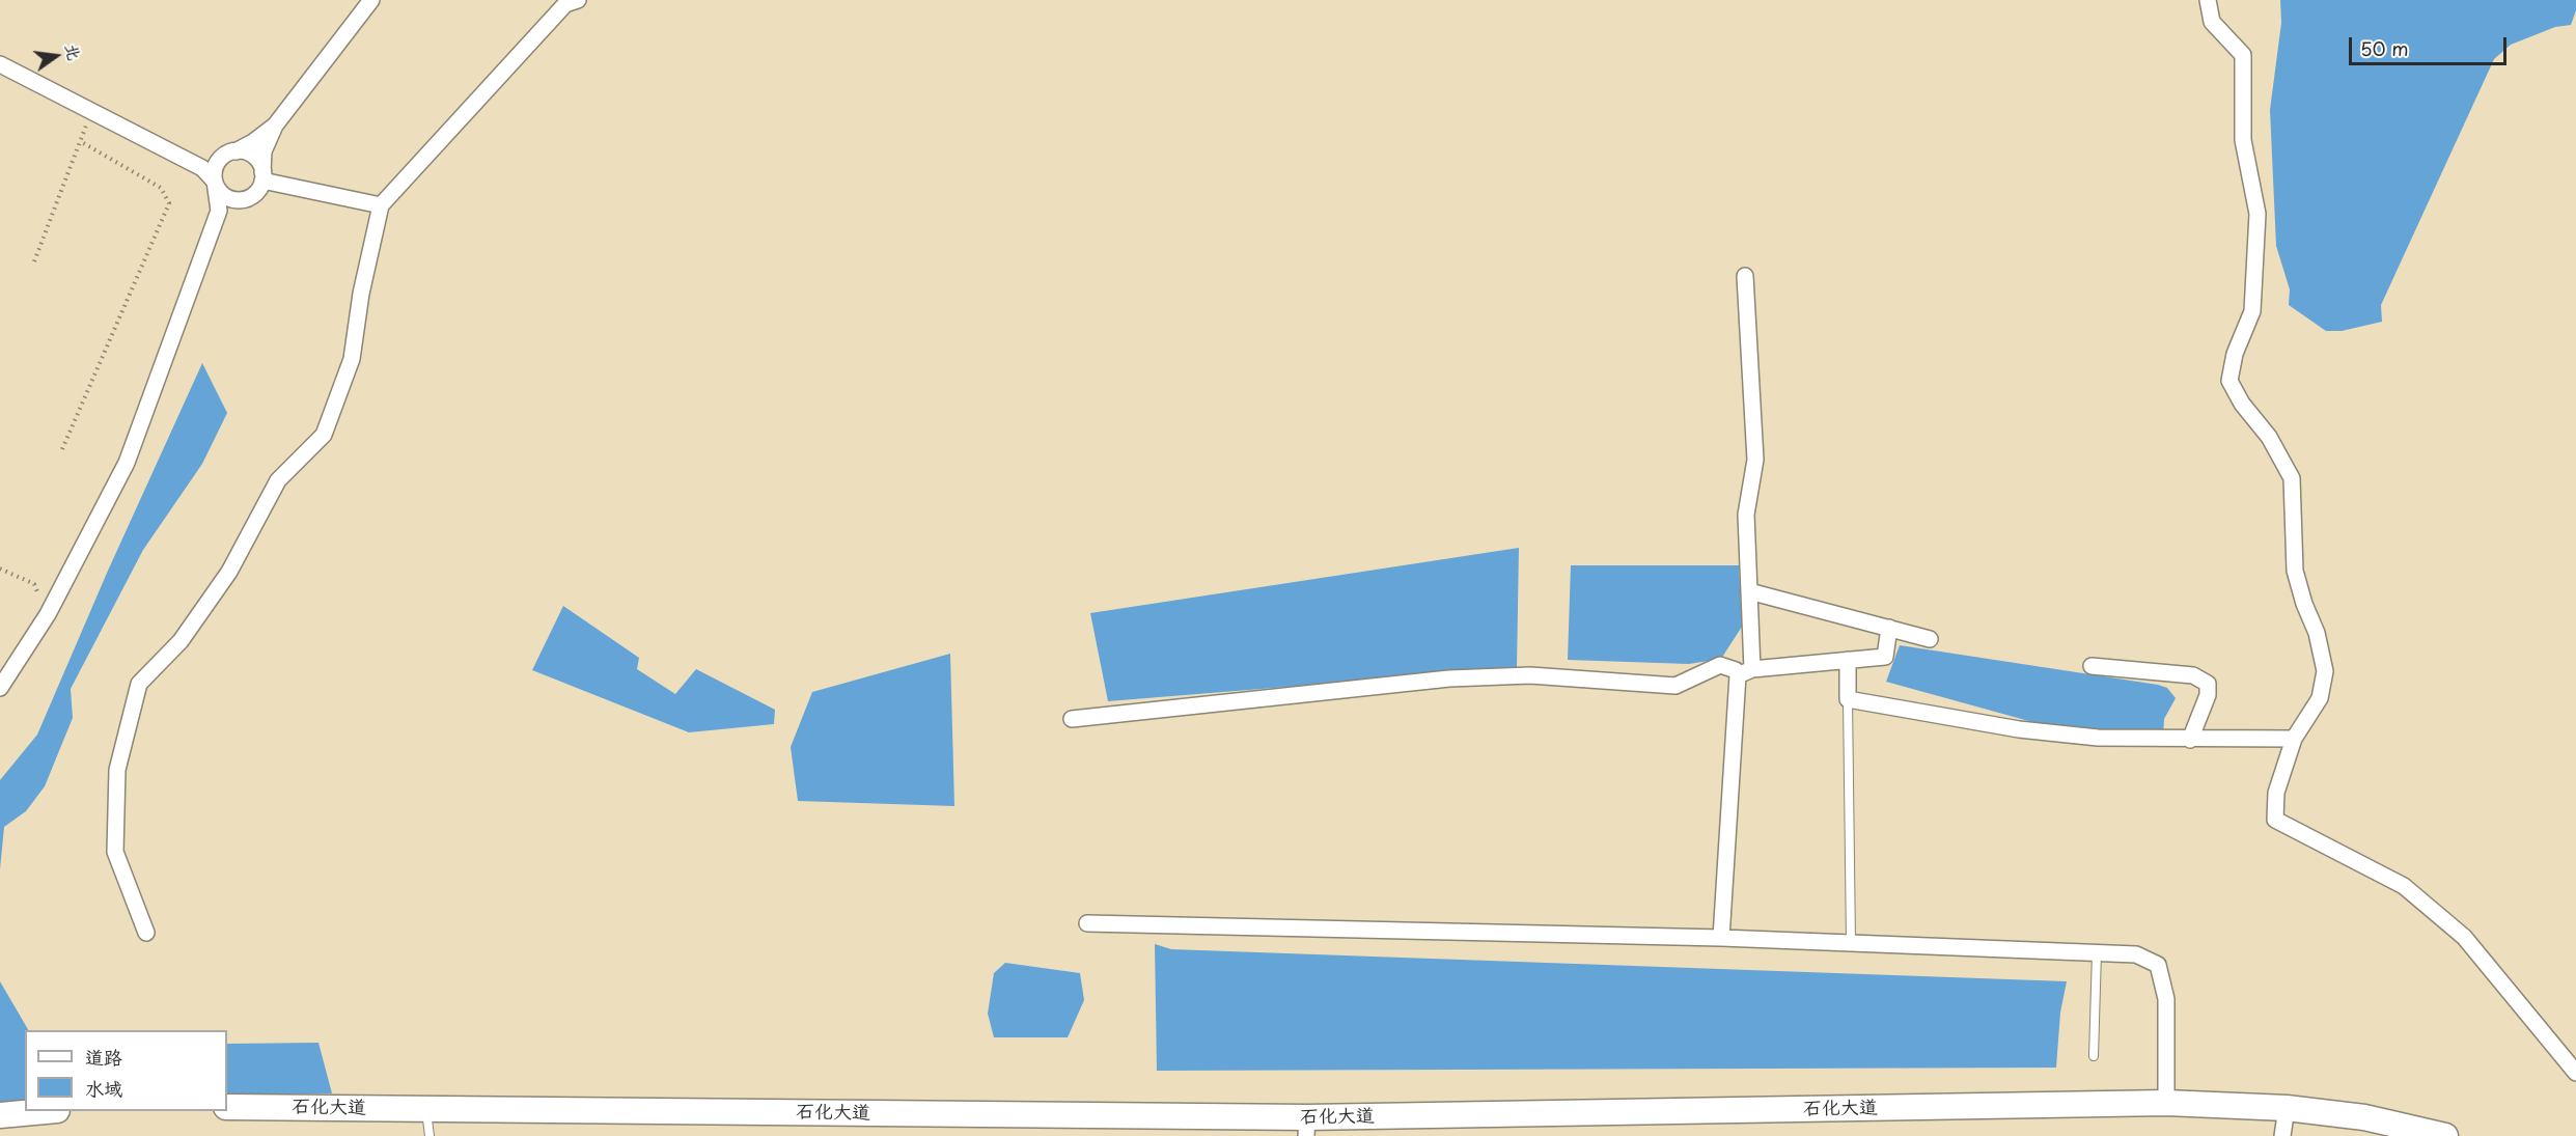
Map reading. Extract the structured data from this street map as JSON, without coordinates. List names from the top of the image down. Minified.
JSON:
{"streets":{"main road":["石化大道"]},"legend":["道路","水域"],"scale_bar":"50 m","north":"right"}
